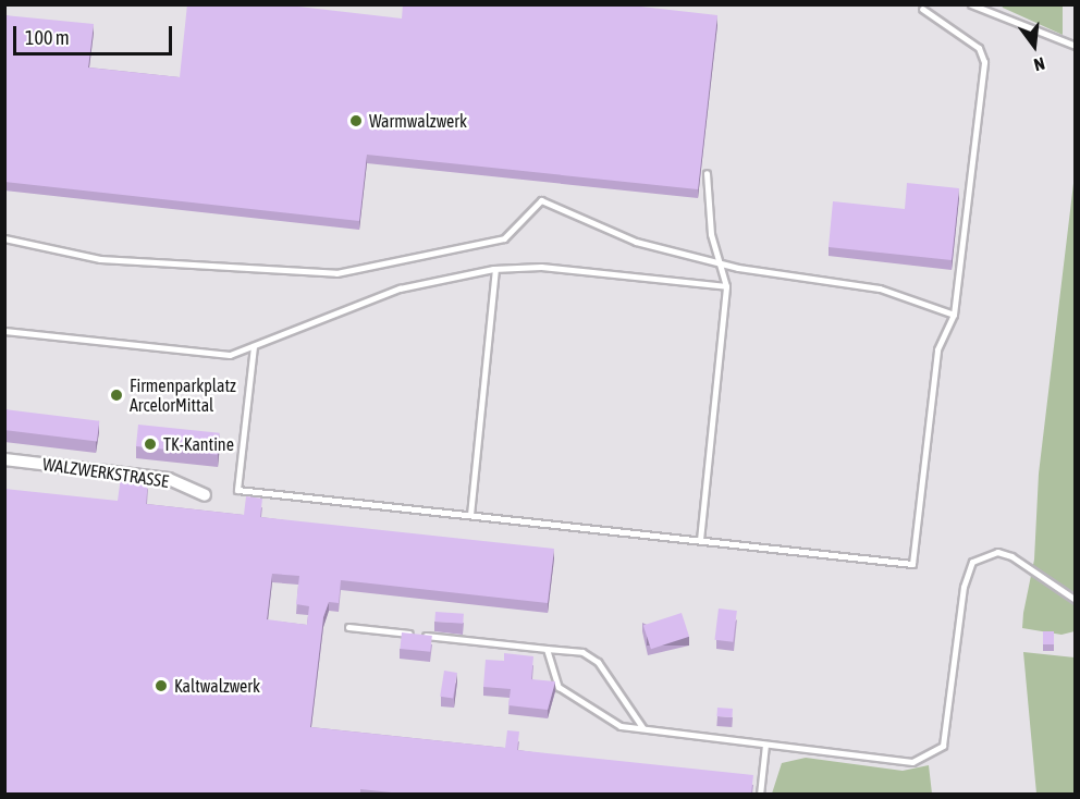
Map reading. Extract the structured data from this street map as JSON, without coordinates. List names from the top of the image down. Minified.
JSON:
{"streets":{"street":["WALZWERKSTRASSE"]},"places":["Warmwalzwerk","Firmenparkplatz ArcelorMittal","TK-Kantine","Kaltwalzwerk"],"scale_bar":"100 m","north":"bottom"}
